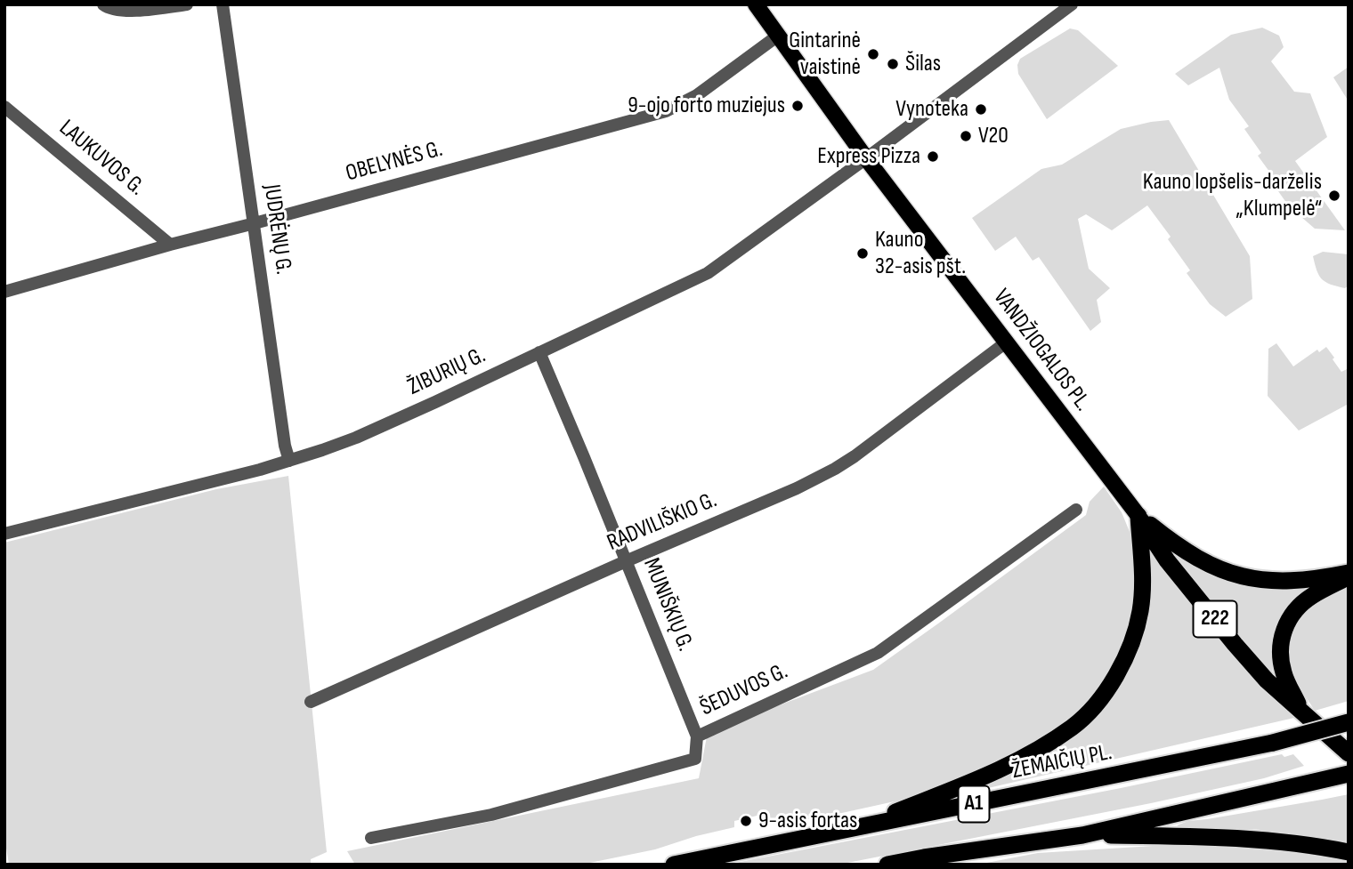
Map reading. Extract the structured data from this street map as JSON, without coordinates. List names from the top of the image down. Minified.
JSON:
{"streets":{"highway":["VANDŽIOGALOS PL.","222","ŽEMAIČIŲ PL.","A1"],"street":["LAUKUVOS G.","OBELYNĖS G.","JUDRĖNŲ G.","ŽIBURIŲ G.","RADVILIŠKIO G.","MUNIŠKIŲ G.","ŠEDUVOS G."]},"crossings":[["LAUKUVOS G.","OBELYNĖS G."],["OBELYNĖS G.","JUDRĖNŲ G."],["OBELYNĖS G.","VANDŽIOGALOS PL."],["JUDRĖNŲ G.","ŽIBURIŲ G."],["VANDŽIOGALOS PL.","ŽIBURIŲ G."],["VANDŽIOGALOS PL.","RADVILIŠKIO G."],["VANDŽIOGALOS PL.","222"],["ŽIBURIŲ G.","MUNIŠKIŲ G."],["RADVILIŠKIO G.","MUNIŠKIŲ G."],["MUNIŠKIŲ G.","ŠEDUVOS G."]],"places":["Gintarinė vaistinė","Šilas","9-ojo forto muziejus","Vynoteka","V20","Express Pizza","Kauno lopšelis-darželis „Klumpelė“","Kauno 32-asis pšt.","9-asis fortas"]}
